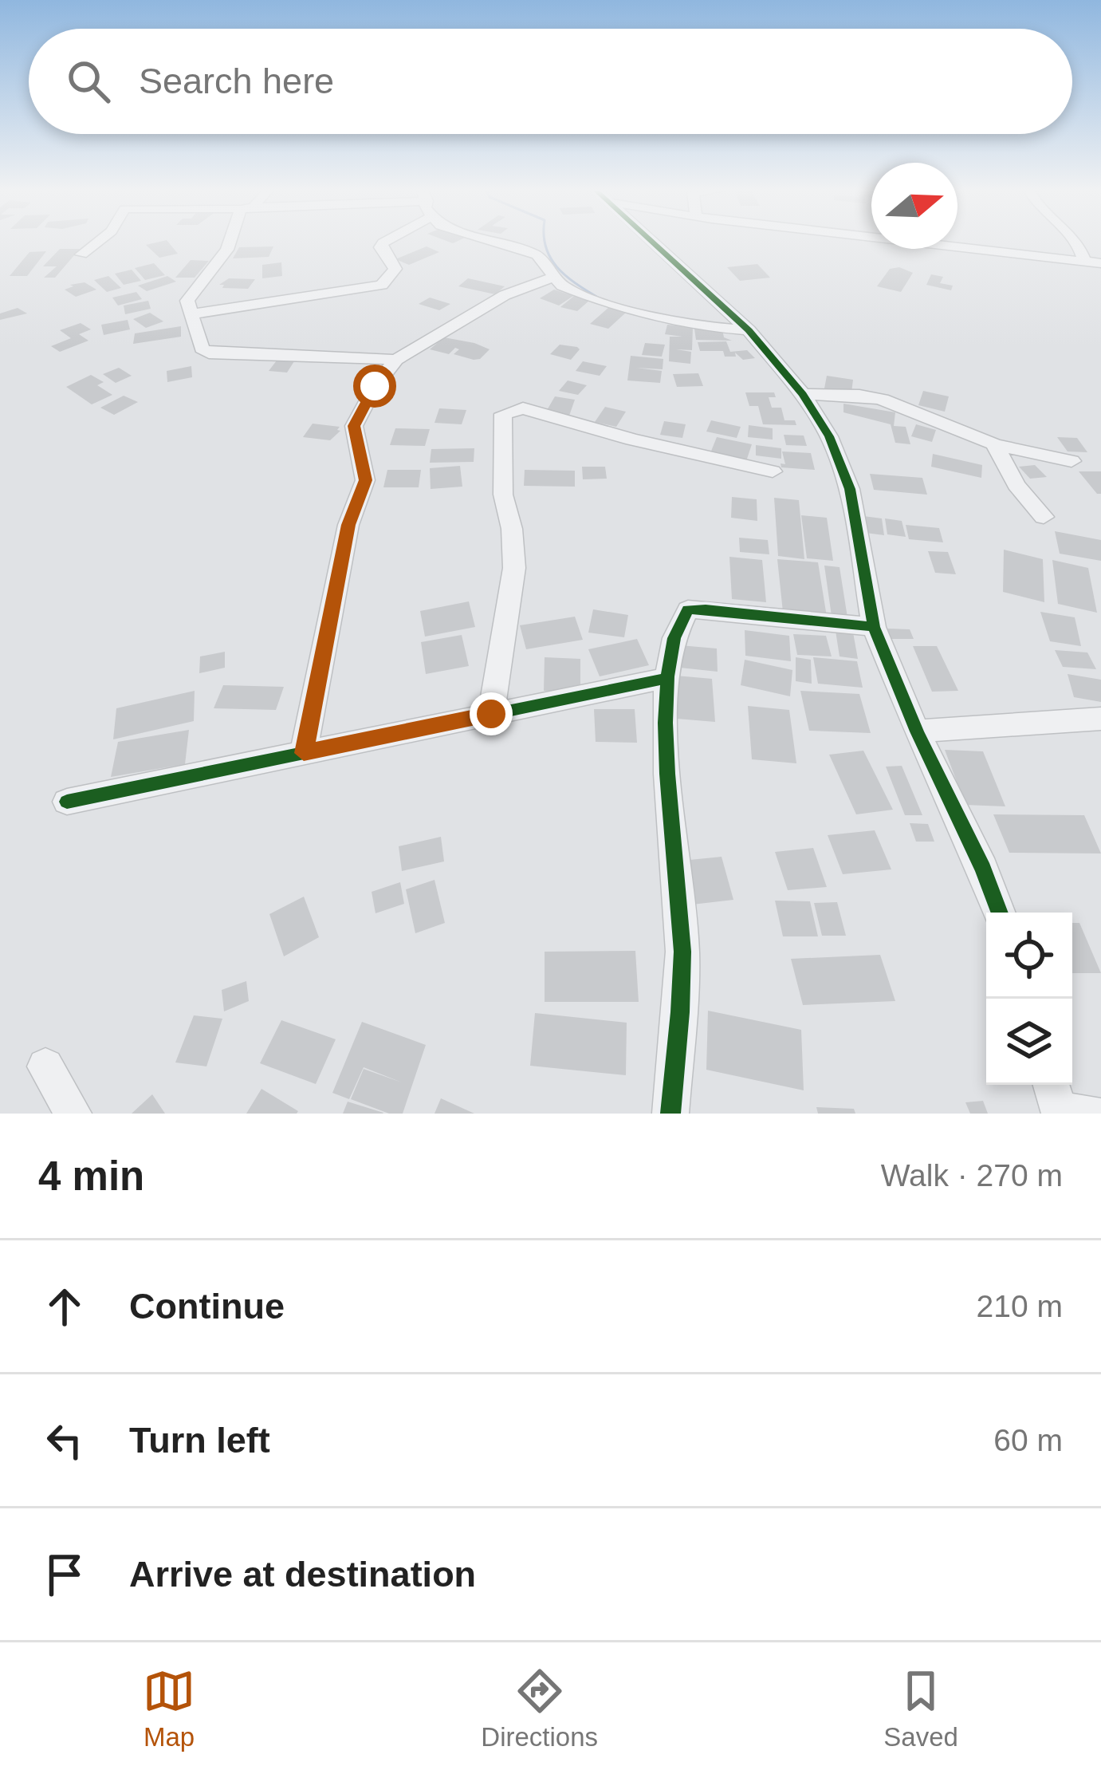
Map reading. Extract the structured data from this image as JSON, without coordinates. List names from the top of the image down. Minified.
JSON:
{"north":"right","page":{"search":"Search here","heading":["4 min","Walk · 270 m"],"list":[["Continue","210 m"],["Turn left","60 m"],"Arrive at destination"],"nav":["Map","Directions","Saved"]}}
